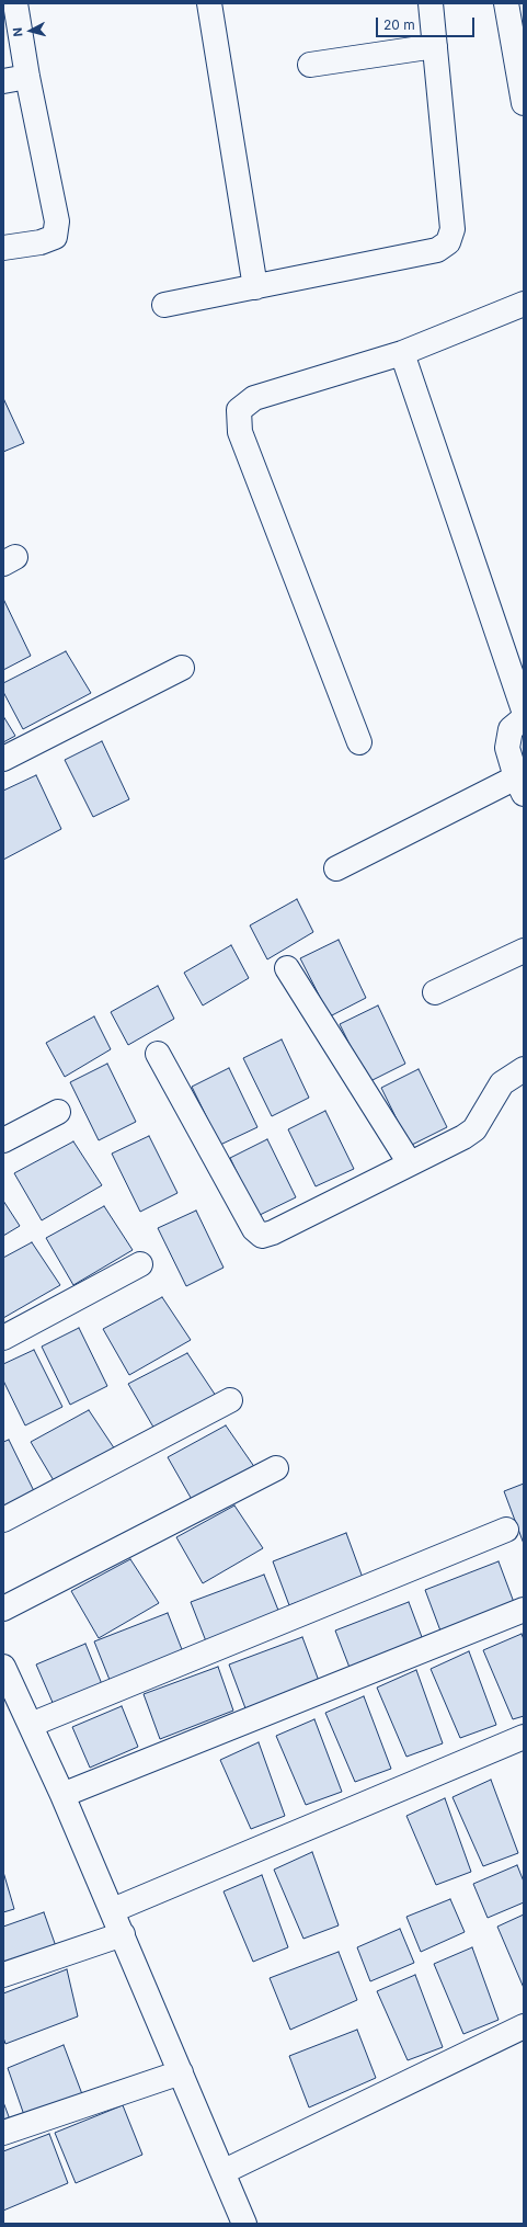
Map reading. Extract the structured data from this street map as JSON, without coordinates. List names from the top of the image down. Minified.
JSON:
{"scale_bar":"20 m","north":"left"}
